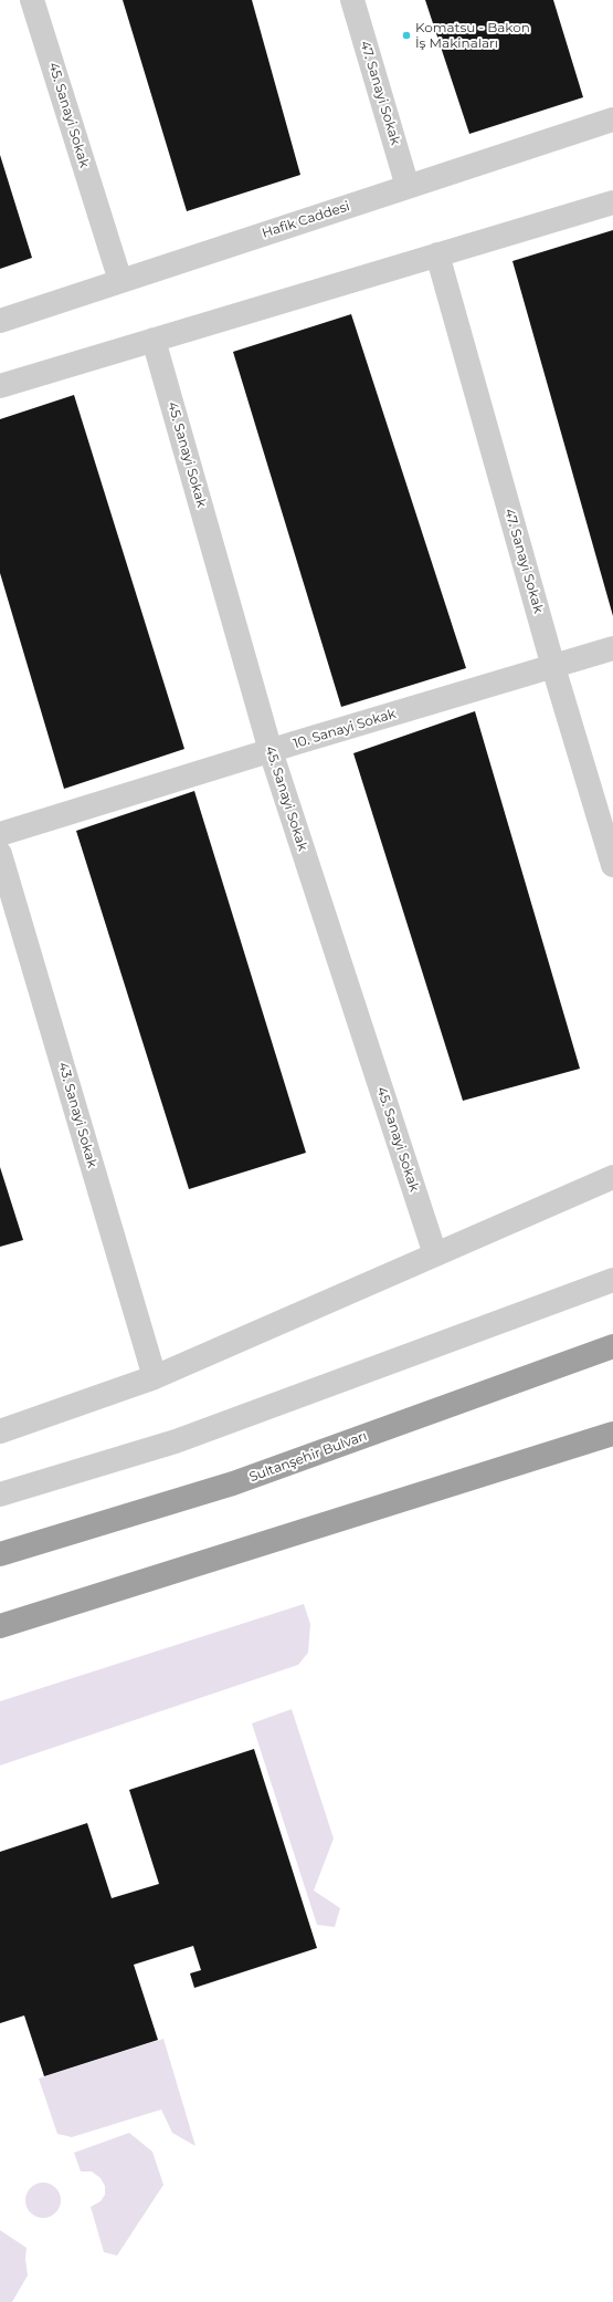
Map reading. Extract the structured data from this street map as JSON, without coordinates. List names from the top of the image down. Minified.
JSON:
{"streets":{"highway":["Sultanşehir Bulvarı"],"street":["47. Sanayi Sokak","45. Sanayi Sokak","Hafik Caddesi","10. Sanayi Sokak","43. Sanayi Sokak"]},"crossings":[["47. Sanayi Sokak","Hafik Caddesi"],["47. Sanayi Sokak","10. Sanayi Sokak"],["45. Sanayi Sokak","Hafik Caddesi"],["45. Sanayi Sokak","10. Sanayi Sokak"]],"places":["Komatsu - Bakon İş Makinaları"]}
